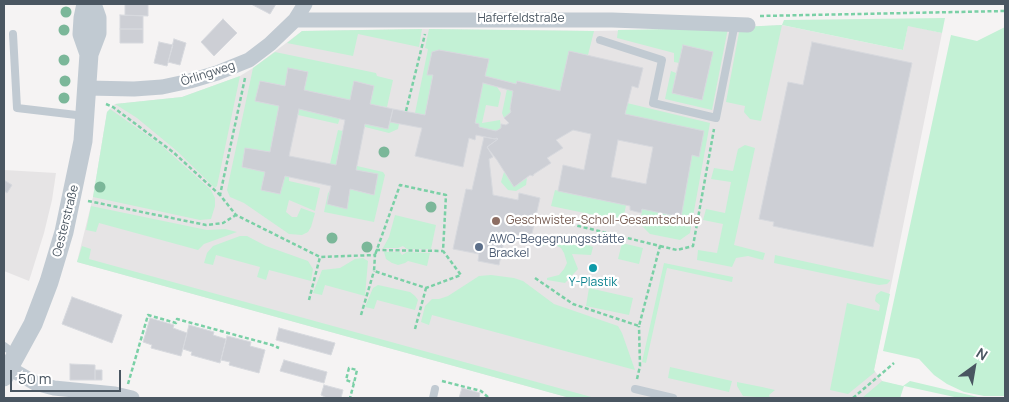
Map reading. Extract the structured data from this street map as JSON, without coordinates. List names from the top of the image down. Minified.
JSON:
{"streets":{"street":["Haferfeldstraße","Örlingweg","Oesterstraße"]},"crossings":[["Haferfeldstraße","Örlingweg"],["Örlingweg","Oesterstraße"]],"places":["Geschwister-Scholl-Gesamtschule","AWO-Begegnungsstätte Brackel","Y-Plastik"],"scale_bar":"50 m","north":"top right"}
